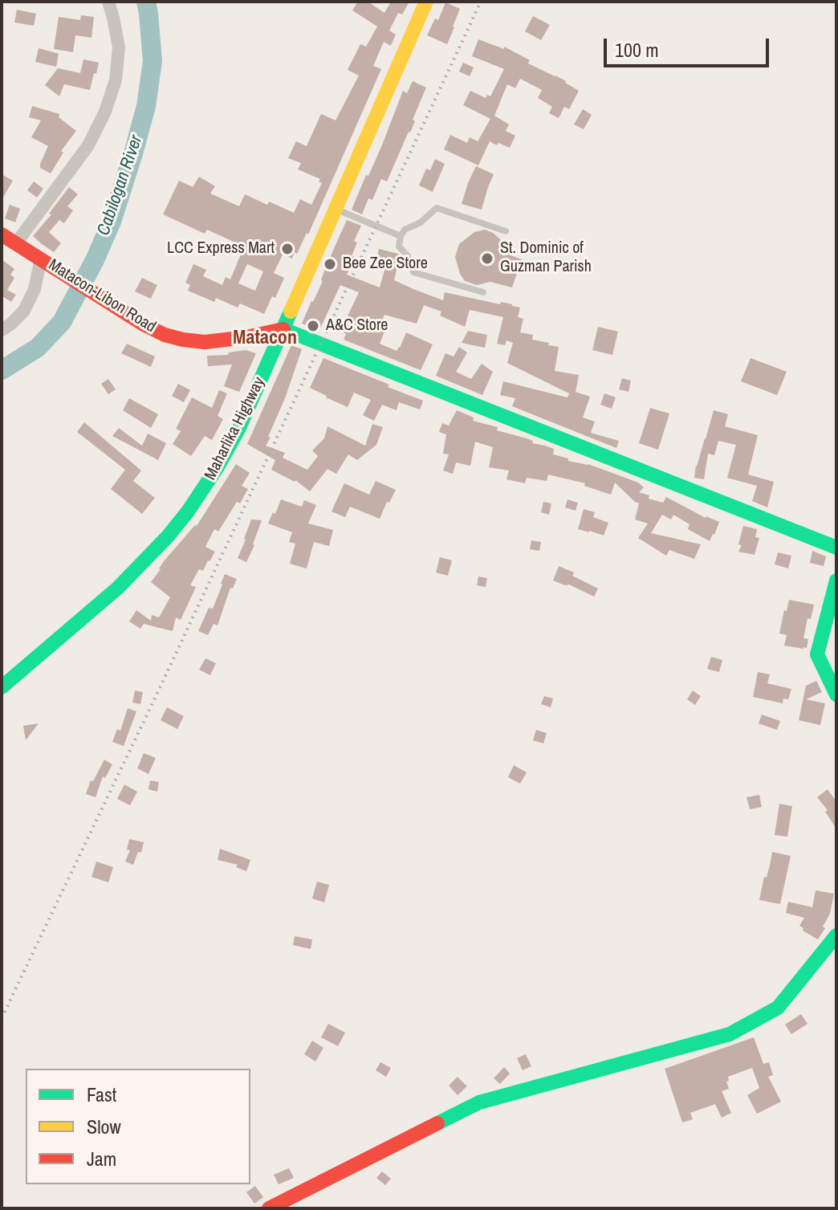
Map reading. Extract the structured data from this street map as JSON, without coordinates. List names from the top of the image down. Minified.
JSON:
{"streets":{"main road":["Matacon-Libon Road","Maharlika Highway"]},"crossings":[["Matacon-Libon Road","Maharlika Highway"]],"districts":["Matacon"],"water":["Cabilogan River"],"places":["LCC Express Mart","St. Dominic of Guzman Parish","Bee Zee Store","A&C Store"],"legend":["Fast","Slow","Jam"],"scale_bar":"100 m"}
